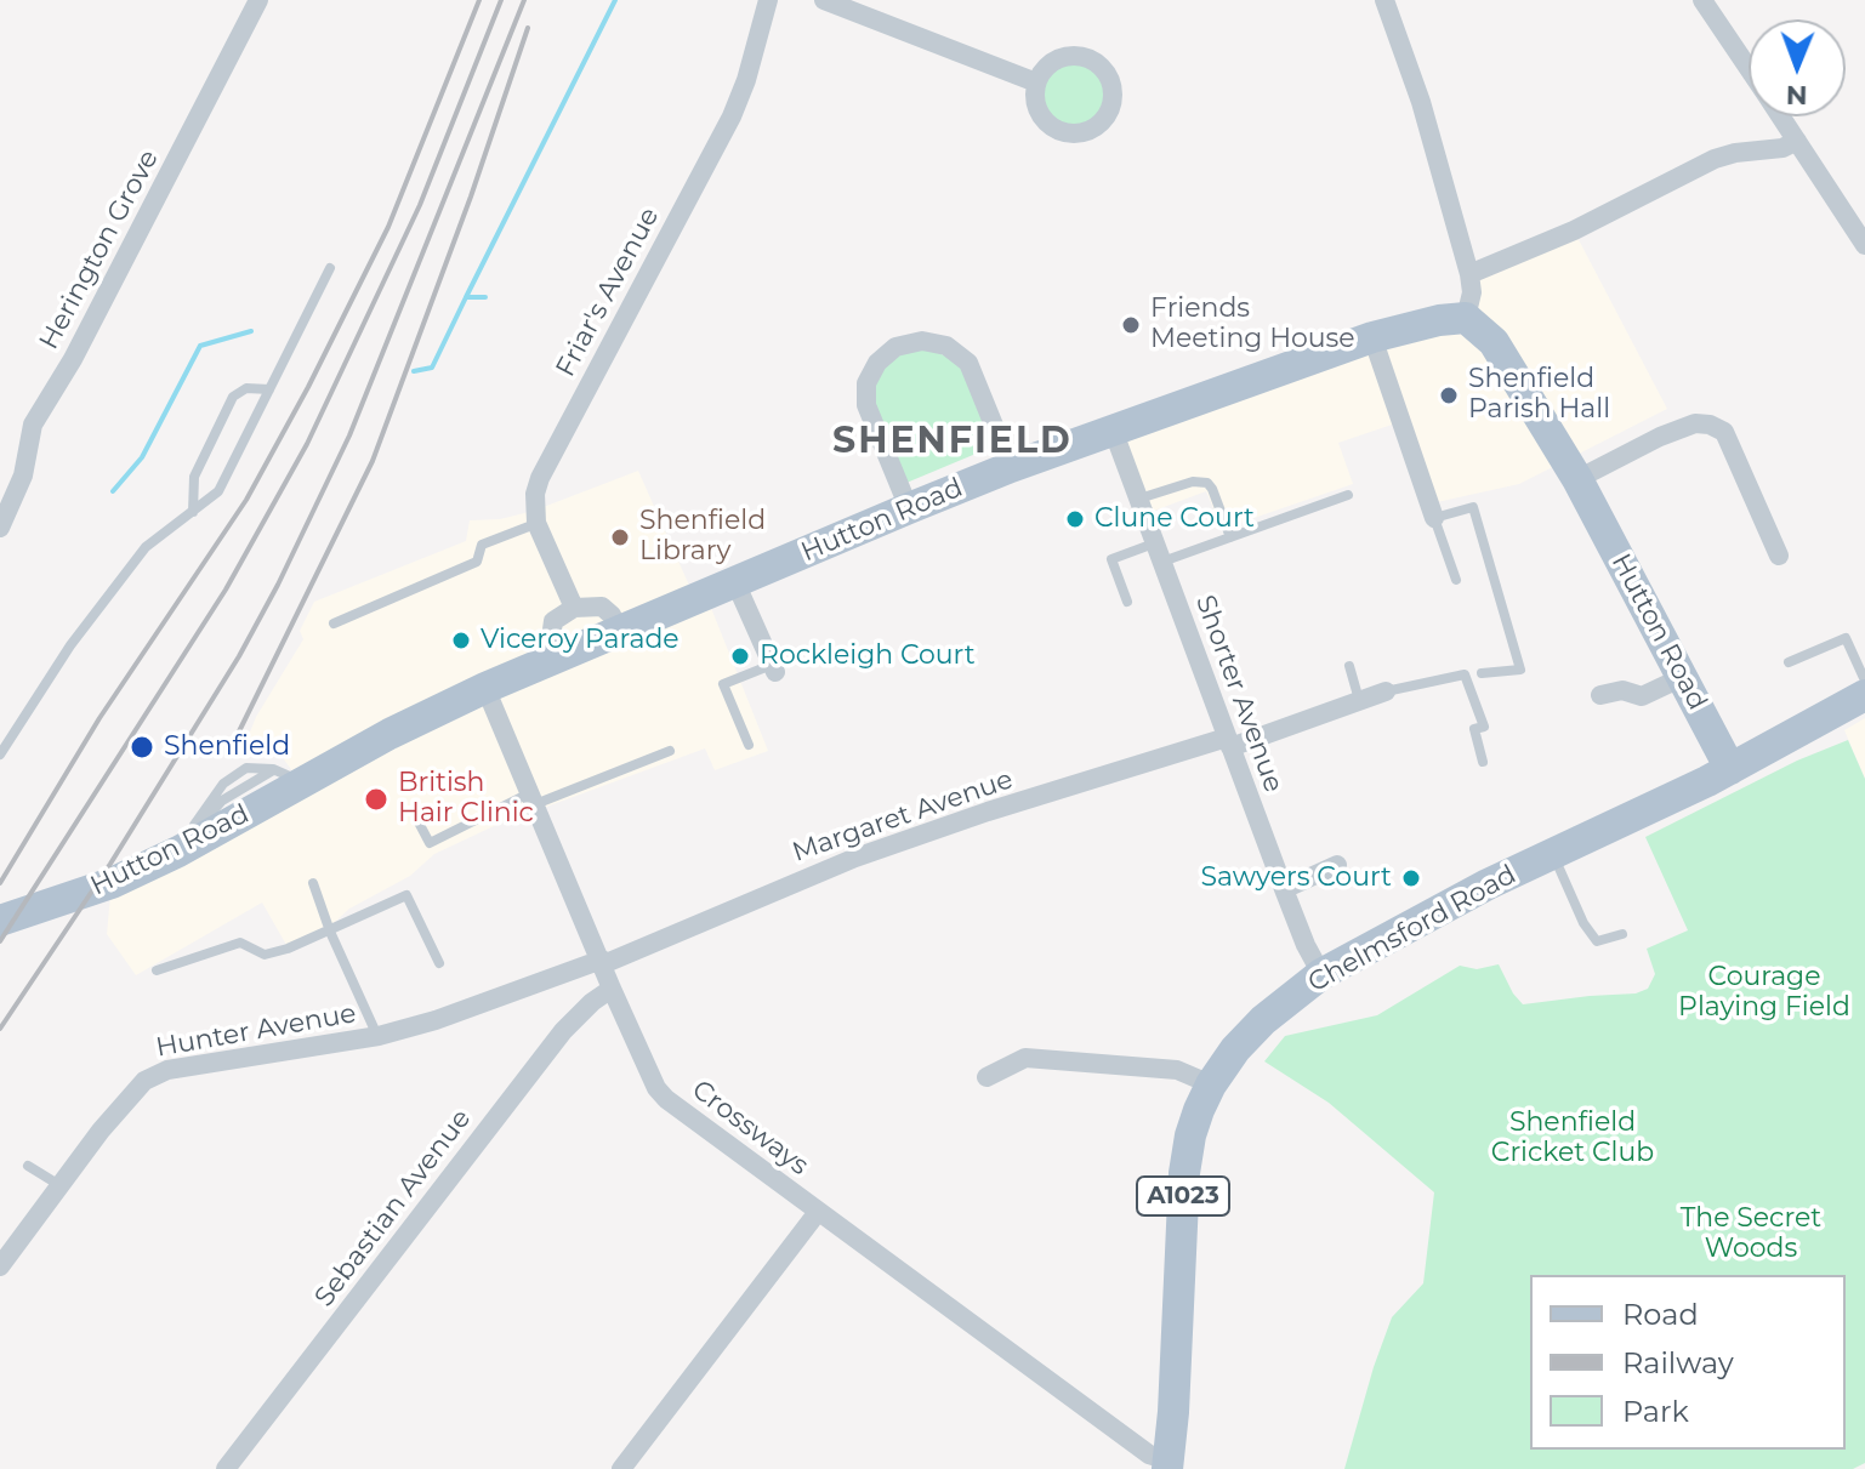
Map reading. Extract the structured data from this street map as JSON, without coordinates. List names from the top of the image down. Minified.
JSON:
{"streets":{"main road":["Hutton Road","Chelmsford Road","A1023"],"street":["Herington Grove","Friar's Avenue","Shorter Avenue","Margaret Avenue","Hunter Avenue","Crossways","Sebastian Avenue"]},"crossings":[["Hutton Road","Shorter Avenue"],["Hutton Road","Chelmsford Road"],["Hutton Road","Crossways"],["Hutton Road","A1023"],["Shorter Avenue","Margaret Avenue"],["Shorter Avenue","Chelmsford Road"],["Margaret Avenue","Hunter Avenue"],["Margaret Avenue","Crossways"],["Chelmsford Road","Crossways"],["Chelmsford Road","A1023"],["Hunter Avenue","Crossways"],["Crossways","Sebastian Avenue"]],"districts":["SHENFIELD"],"parks":["Courage Playing Field","Shenfield Cricket Club","The Secret Woods"],"places":["Friends Meeting House","Shenfield Parish Hall","Clune Court","Shenfield Library","Viceroy Parade","Rockleigh Court","Shenfield","British Hair Clinic","Sawyers Court"],"legend":["Road","Railway","Park"],"north":"bottom"}
